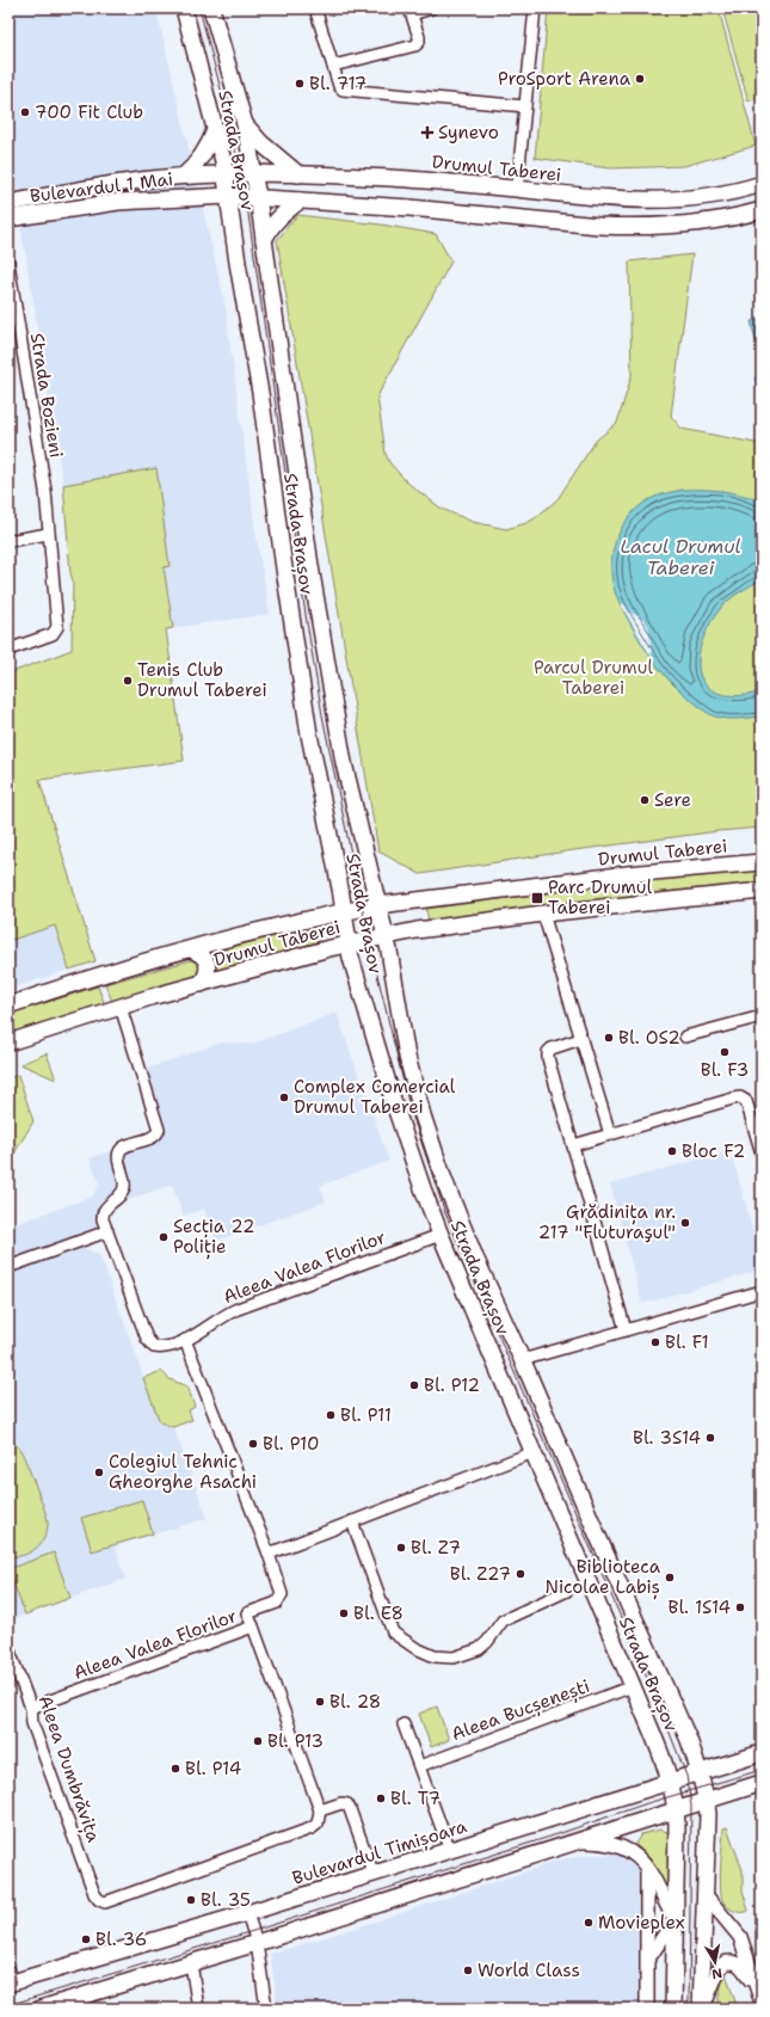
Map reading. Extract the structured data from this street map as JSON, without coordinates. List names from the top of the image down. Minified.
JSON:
{"streets":{"main road":["Strada Brașov","Drumul Taberei","Bulevardul 1 Mai","Bulevardul Timișoara"],"street":["Strada Bozieni","Aleea Valea Florilor","Aleea Bucșenești","Aleea Dumbrăvița"]},"crossings":[["Strada Brașov","Drumul Taberei"],["Strada Brașov","Bulevardul 1 Mai"],["Strada Brașov","Aleea Valea Florilor"],["Strada Brașov","Aleea Bucșenești"],["Strada Brașov","Bulevardul Timișoara"],["Drumul Taberei","Bulevardul 1 Mai"],["Aleea Valea Florilor","Aleea Dumbrăvița"]],"water":["Lacul Drumul Taberei"],"parks":["Parcul Drumul Taberei"],"places":{"other":["ProSport Arena","Bl. 717","700 Fit Club","Tenis Club Drumul Taberei","Sere","Bl. OS2","Bl. F3","Complex Comercial Drumul Taberei","Bloc F2","Grădinița nr. 217 \"Fluturaşul\"","Secția 22 Poliție","Bl. F1","Bl. P12","Bl. P11","Bl. 3S14","Bl. P10","Colegiul Tehnic Gheorghe Asachi","Bl. Z7","Bl. Z27","Biblioteca Nicolae Labiș","Bl. 1S14","Bl. E8","Bl. 28","Bl. P13","Bl. P14","Bl. T7","Bl. 35","Movieplex","Bl. 36","World Class"],"health":["Synevo"],"transit":["Parc Drumul Taberei"]},"north":"bottom"}
